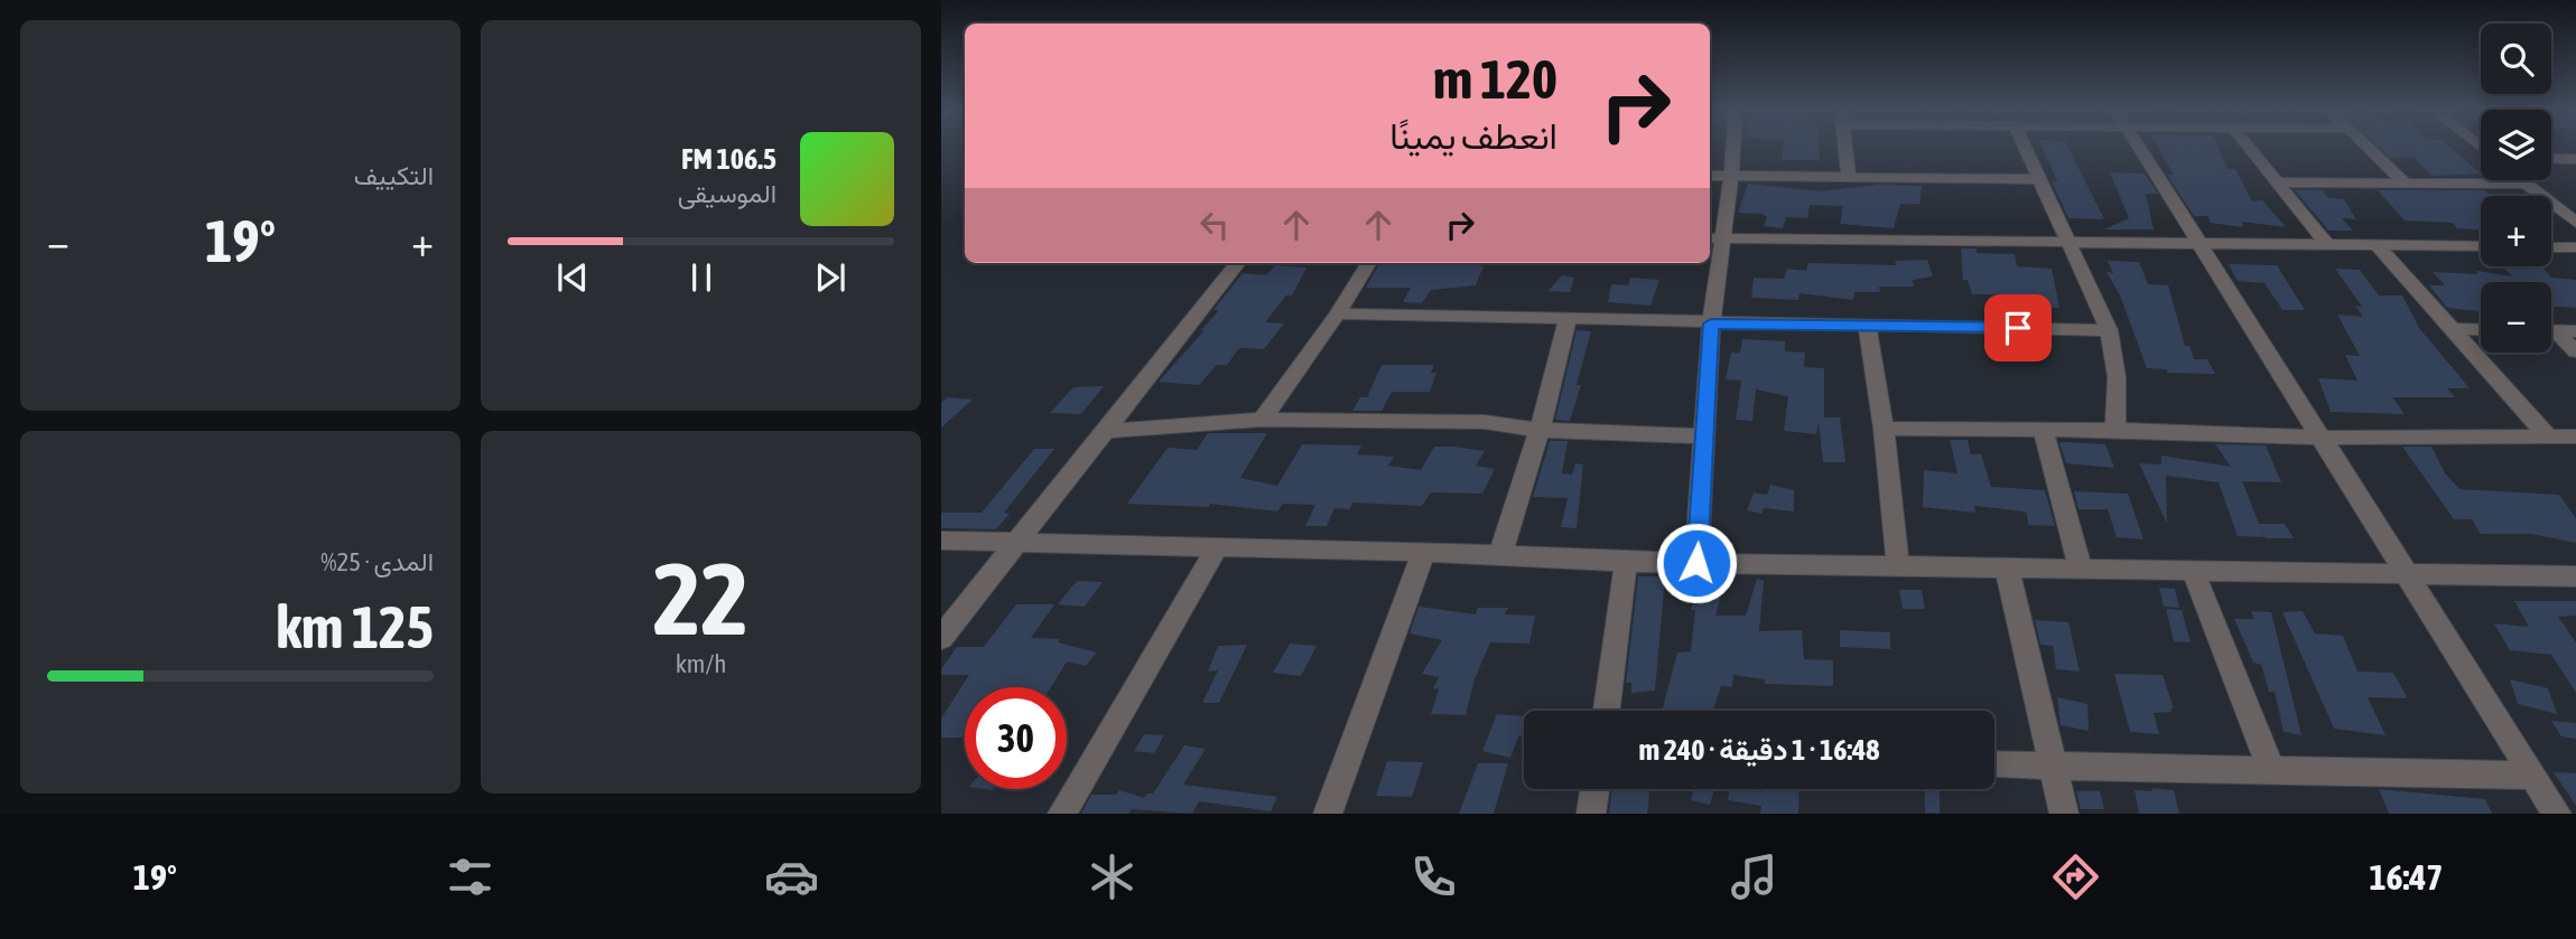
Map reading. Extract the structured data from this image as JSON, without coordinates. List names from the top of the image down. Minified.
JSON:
{"page":{"tile":["التكييف",["22","km/h"],["المدى · 25%","125 km"]],"map_buttons":["+","−"],"turn":["120 m","انعطف يمينًا"],"song":["106.5 FM","الموسيقى"],"heat":["−","19°","+"],"limit":"30","trip":"16:48 · 1 دقيقة · 240 m","tabs":["16:47","19°"]}}
